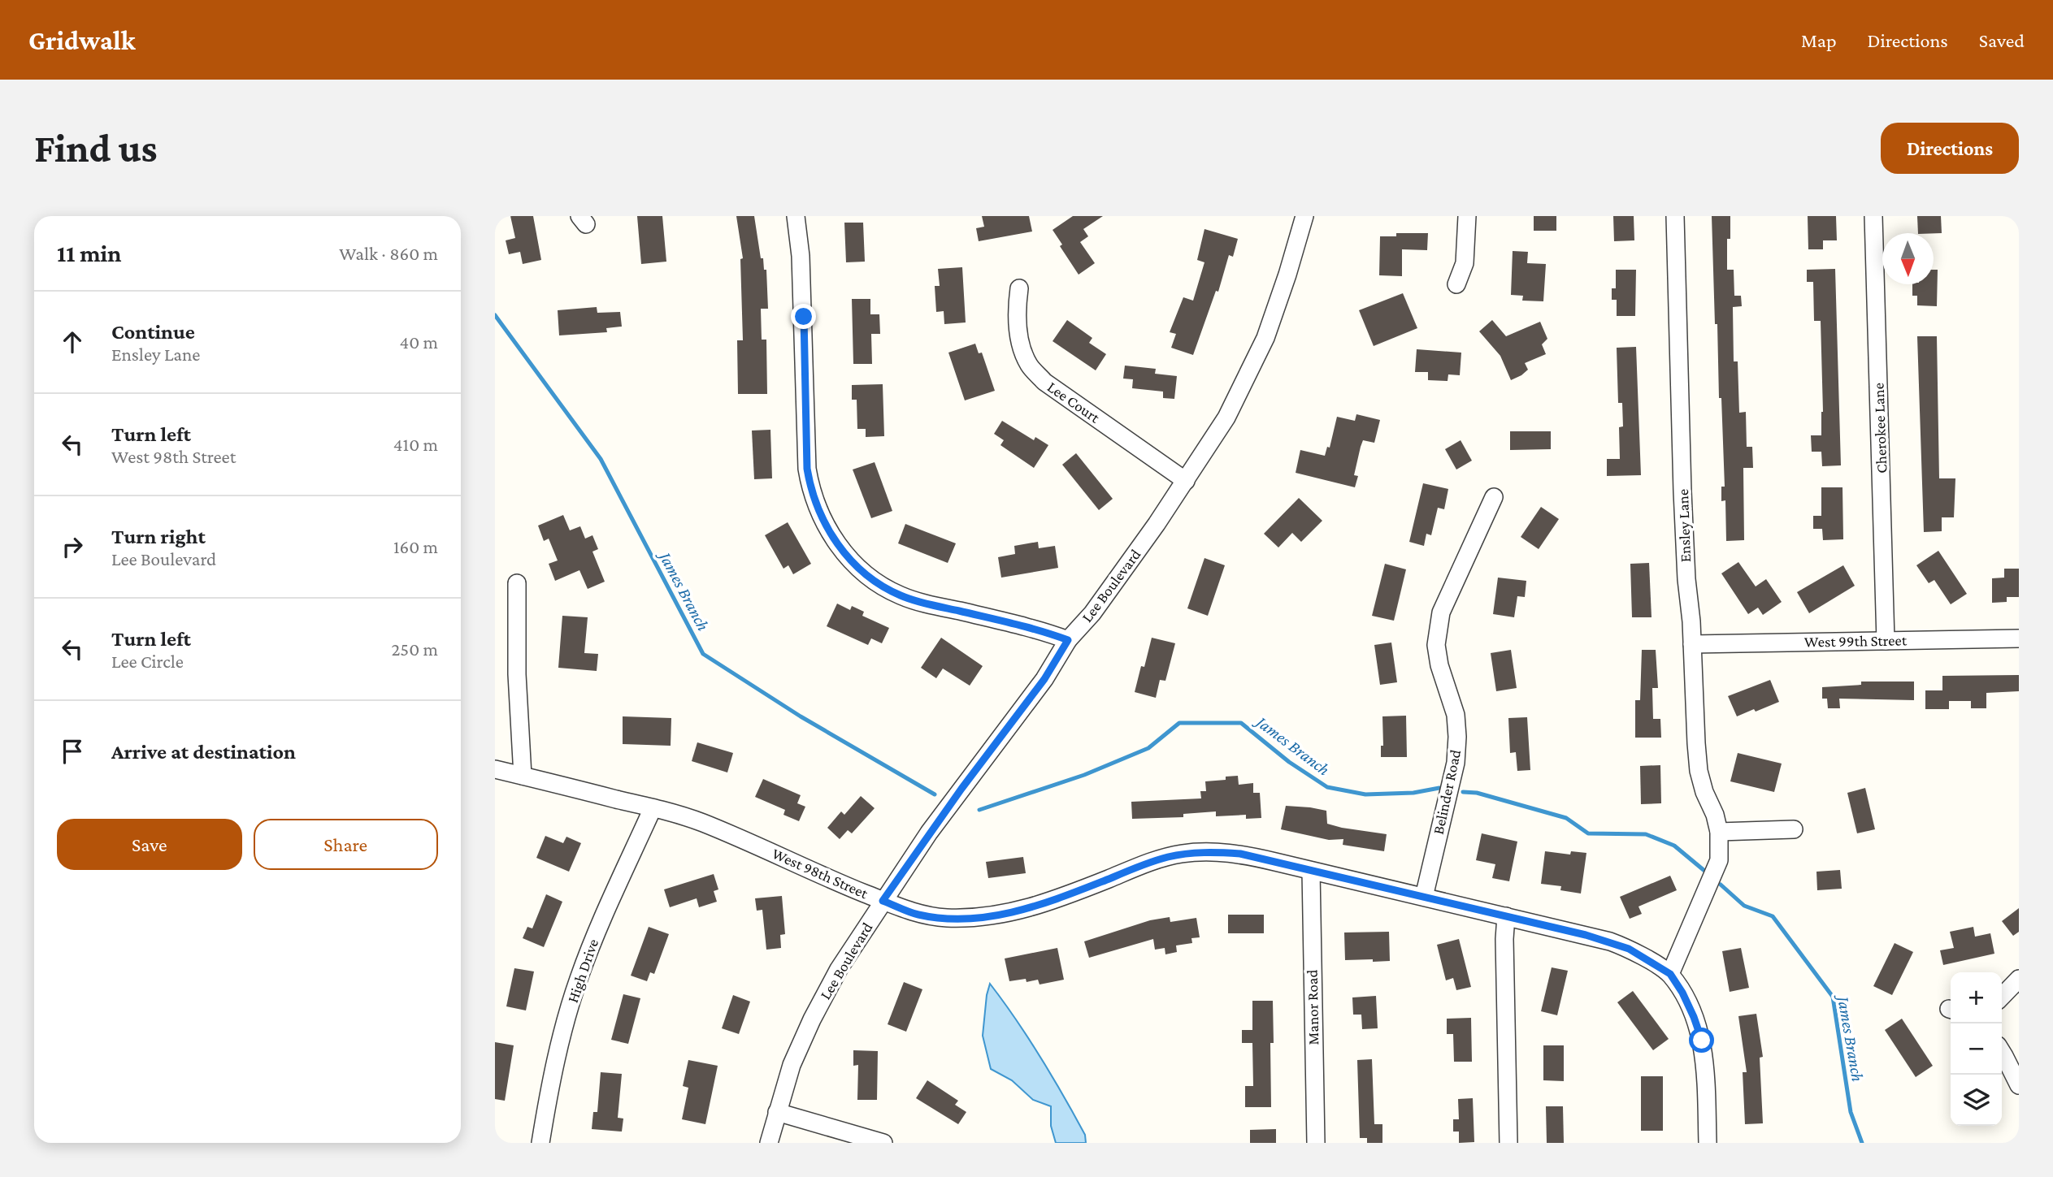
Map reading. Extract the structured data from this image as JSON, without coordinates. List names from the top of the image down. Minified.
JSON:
{"streets":{"street":["Lee Court","Cherokee Lane","Ensley Lane","Lee Boulevard","West 99th Street","Belinder Road","West 98th Street","High Drive","Manor Road"]},"crossings":[["Lee Court","Lee Boulevard"],["Cherokee Lane","West 99th Street"],["Ensley Lane","West 99th Street"],["Ensley Lane","West 98th Street"],["Lee Boulevard","West 98th Street"],["Belinder Road","West 98th Street"],["West 98th Street","High Drive"],["West 98th Street","Manor Road"]],"water":["James Branch"],"north":"bottom","page":{"header":"Gridwalk","nav":["Map","Directions","Saved"],"buttons":["Directions",["Save","Share"]],"title":"Find us","heading":["11 min","Walk · 860 m"],"list":[["Continue","Ensley Lane","40 m"],["Turn left","West 98th Street","410 m"],["Turn right","Lee Boulevard","160 m"],["Turn left","Lee Circle","250 m"],"Arrive at destination"],"map_buttons":["+","−"]}}
